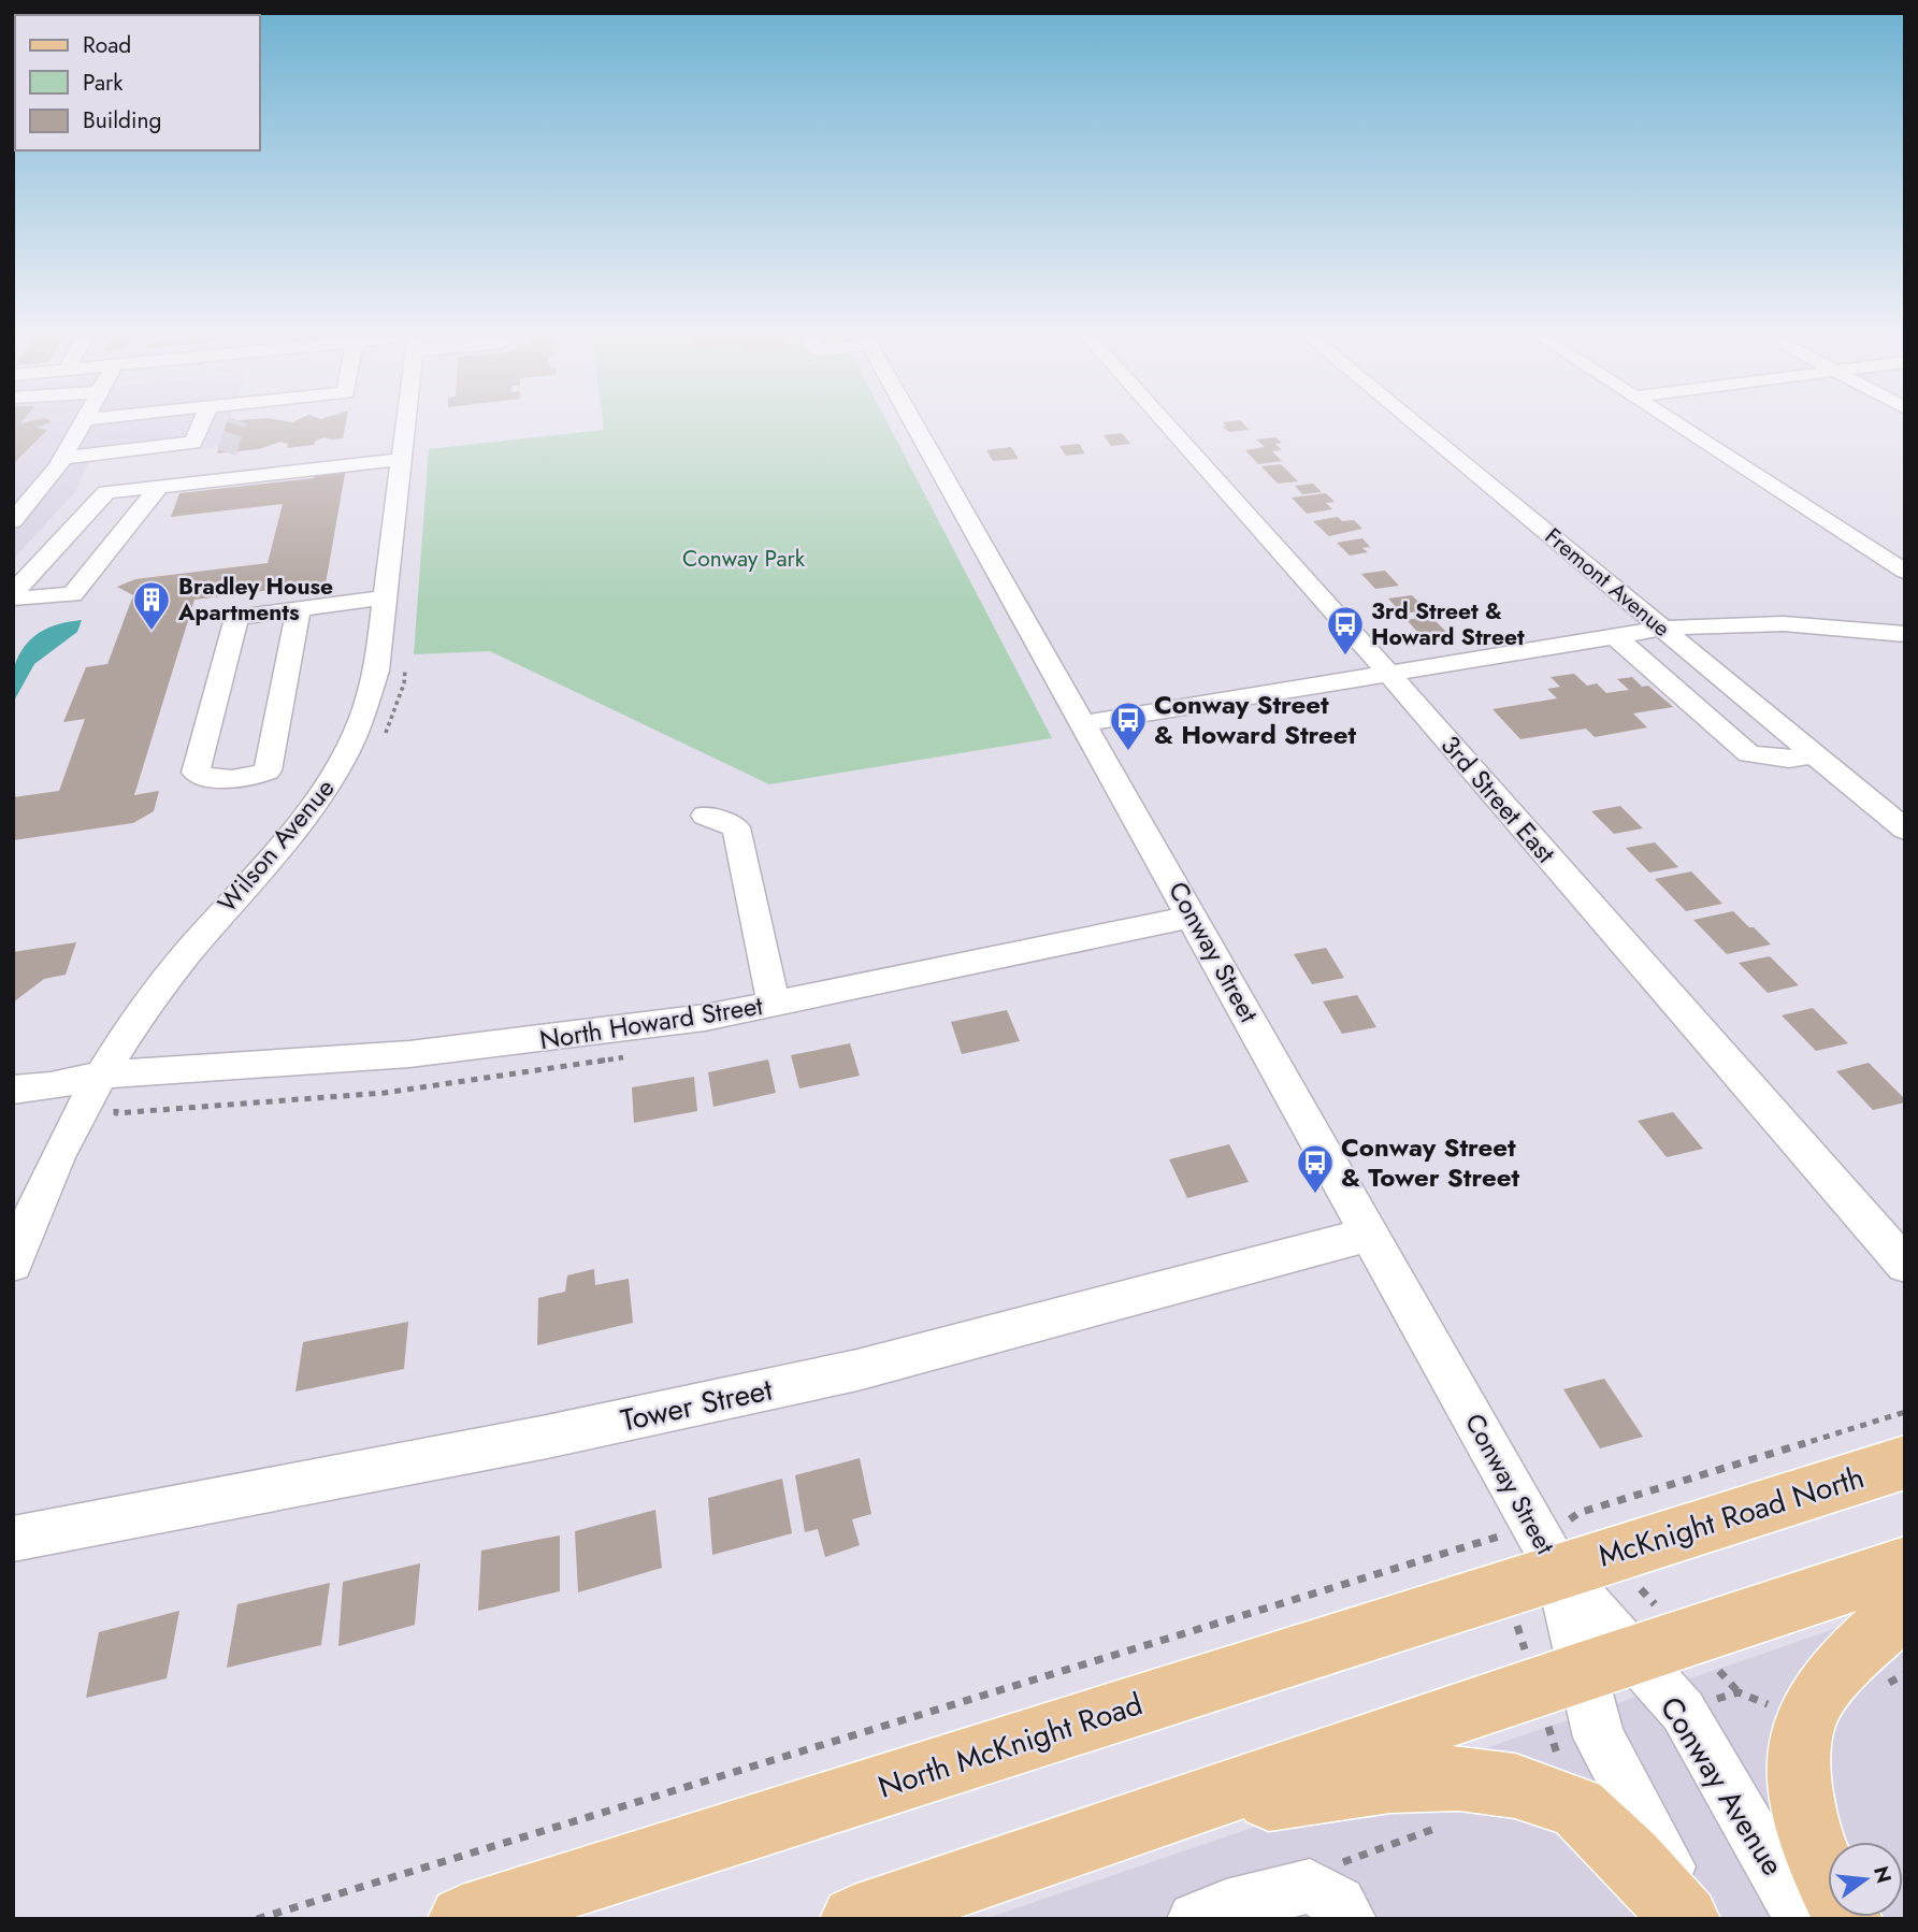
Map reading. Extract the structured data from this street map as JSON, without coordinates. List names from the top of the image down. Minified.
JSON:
{"streets":{"main road":["McKnight Road North","North McKnight Road"],"street":["Fremont Avenue","3rd Street East","Wilson Avenue","Conway Street","North Howard Street","Tower Street","Conway Avenue"]},"crossings":[["Wilson Avenue","North Howard Street"],["Conway Street","North Howard Street"],["Conway Street","Tower Street"],["Conway Street","McKnight Road North"],["Conway Street","North McKnight Road"],["Conway Street","Conway Avenue"],["McKnight Road North","North McKnight Road"],["McKnight Road North","Conway Avenue"],["North McKnight Road","Conway Avenue"]],"parks":["Conway Park"],"places":{"building":["Bradley House Apartments"],"bus stop":["3rd Street & Howard Street","Conway Street & Howard Street","Conway Street & Tower Street"]},"legend":["Road","Park","Building"],"north":"right"}
